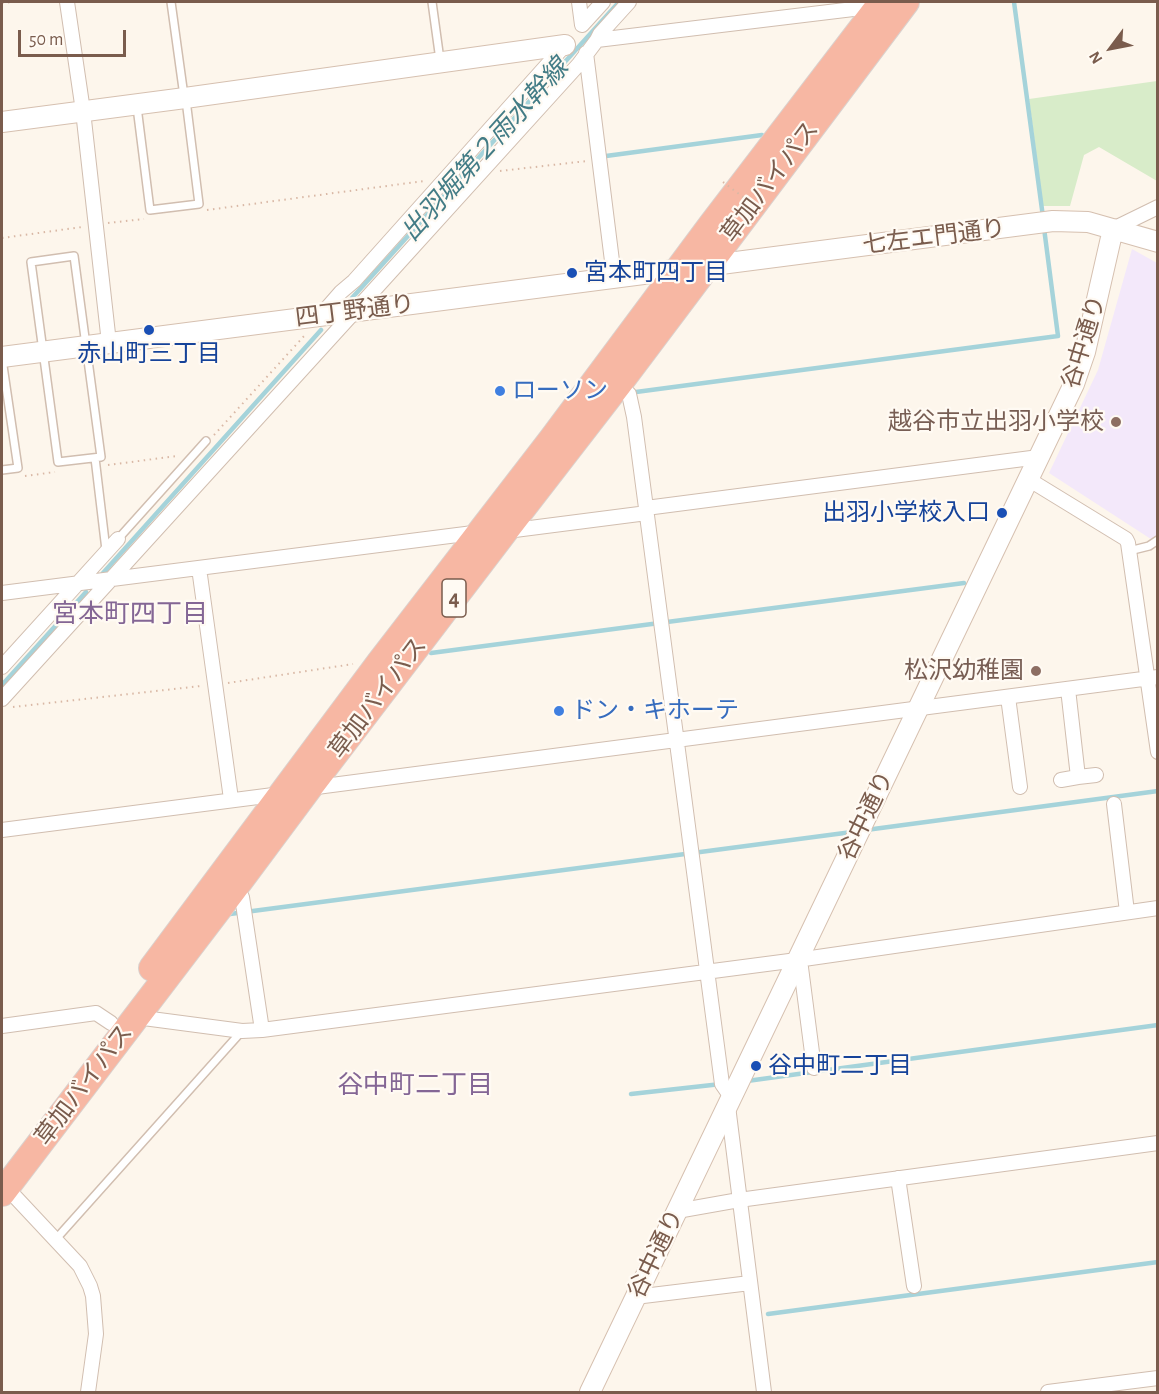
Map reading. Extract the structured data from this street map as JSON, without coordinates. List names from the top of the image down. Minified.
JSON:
{"streets":{"highway":["草加バイパス","4"],"street":["七左エ門通り","四丁野通り","谷中通り"]},"crossings":[["草加バイパス","七左エ門通り"],["草加バイパス","四丁野通り"],["七左エ門通り","四丁野通り"],["七左エ門通り","谷中通り"]],"districts":["宮本町四丁目","谷中町二丁目"],"water":["出羽堀第２雨水幹線"],"places":["宮本町四丁目","赤山町三丁目","ローソン","越谷市立出羽小学校","出羽小学校入口","松沢幼稚園","ドン・キホーテ","谷中町二丁目"],"scale_bar":"50 m","north":"bottom left"}
